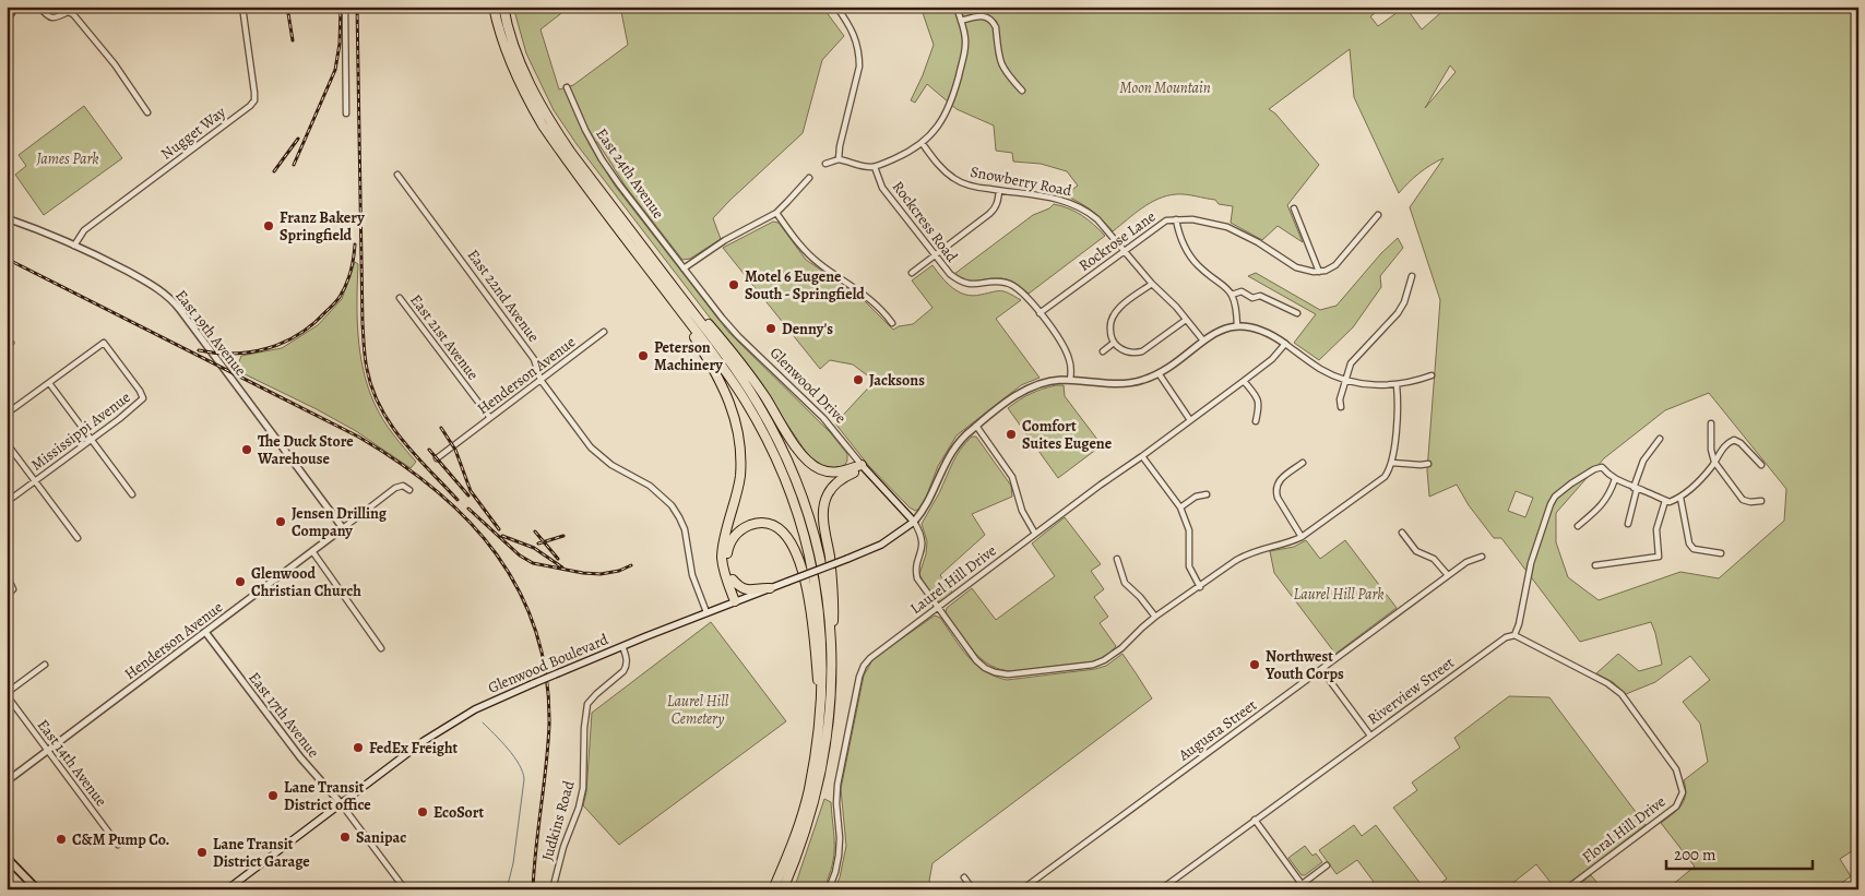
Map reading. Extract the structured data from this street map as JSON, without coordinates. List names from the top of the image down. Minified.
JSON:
{"streets":{"main road":["Glenwood Drive","Glenwood Boulevard"],"street":["Nugget Way","East 24th Avenue","Snowberry Road","Rockcress Road","Rockrose Lane","East 22nd Avenue","East 19th Avenue","East 21st Avenue","Henderson Avenue","Mississippi Avenue","Laurel Hill Drive","Riverview Street","East 17th Avenue","Augusta Street","East 14th Avenue","Judkins Road","Floral Hill Drive"]},"crossings":[["Nugget Way","East 19th Avenue"],["East 24th Avenue","Glenwood Drive"],["Snowberry Road","Rockrose Lane"],["Rockcress Road","Rockrose Lane"],["East 22nd Avenue","Henderson Avenue"],["East 22nd Avenue","Glenwood Boulevard"],["East 19th Avenue","Henderson Avenue"],["East 21st Avenue","Henderson Avenue"],["Henderson Avenue","East 17th Avenue"],["Henderson Avenue","East 14th Avenue"],["Glenwood Drive","Glenwood Boulevard"],["Glenwood Boulevard","East 17th Avenue"],["Glenwood Boulevard","Judkins Road"],["Riverview Street","Floral Hill Drive"]],"parks":["Moon Mountain","James Park","Laurel Hill Park","Laurel Hill Cemetery"],"places":["Franz Bakery Springfield","Motel 6 Eugene South - Springfield","Denny's","Peterson Machinery","Jacksons","Comfort Suites Eugene","The Duck Store Warehouse","Jensen Drilling Company","Glenwood Christian Church","Northwest Youth Corps","FedEx Freight","Lane Transit District office","EcoSort","Sanipac","C&M Pump Co.","Lane Transit District Garage"],"scale_bar":"200 m"}
